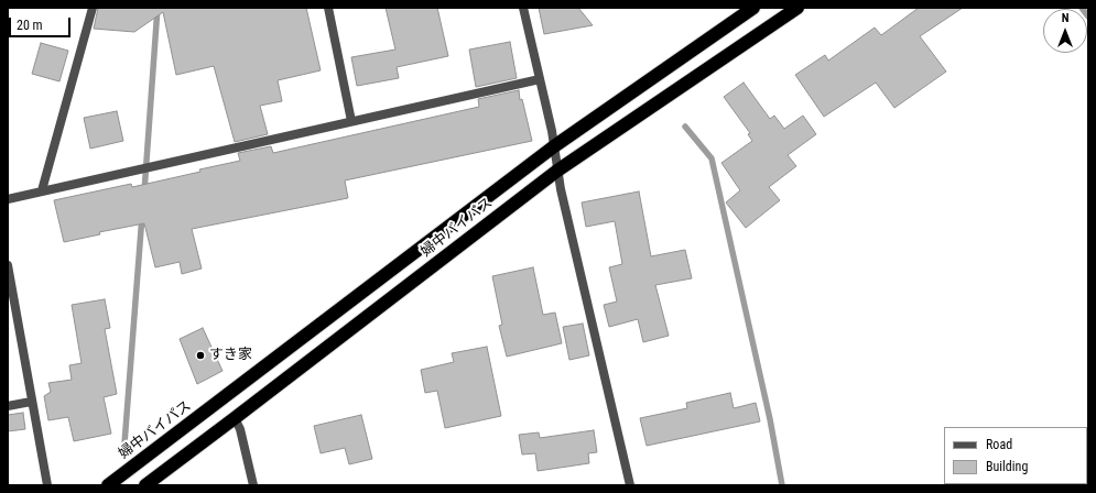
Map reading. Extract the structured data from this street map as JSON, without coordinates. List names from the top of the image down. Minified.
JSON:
{"streets":{"highway":["婦中バイパス"]},"places":["すき家"],"legend":["Road","Building"],"scale_bar":"20 m","north":"top"}
